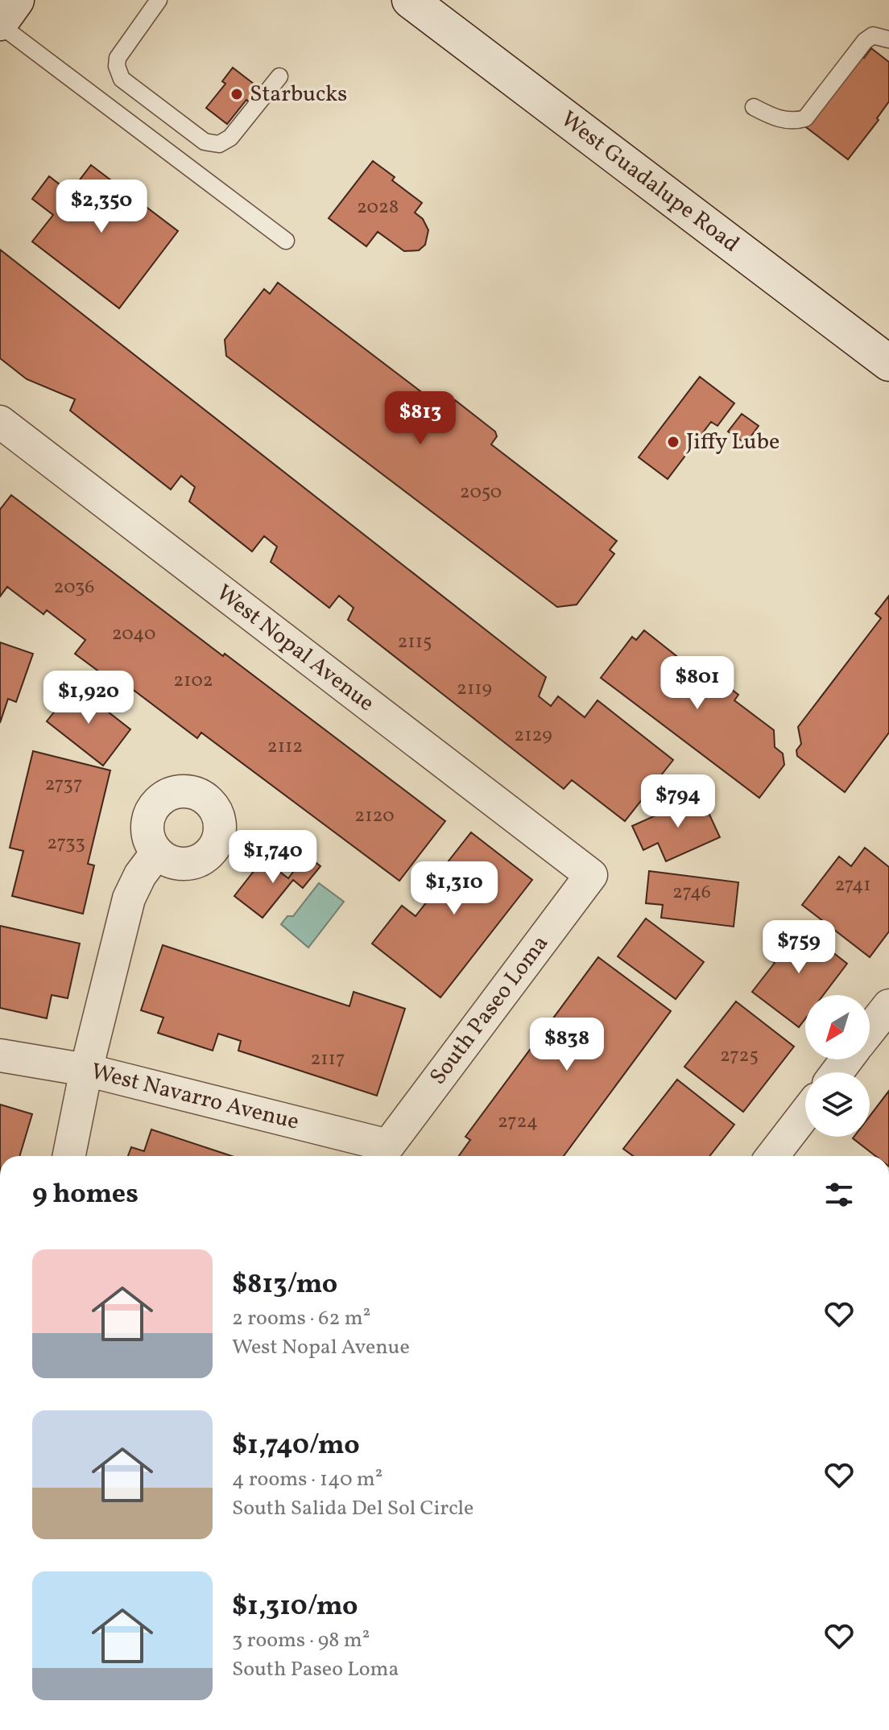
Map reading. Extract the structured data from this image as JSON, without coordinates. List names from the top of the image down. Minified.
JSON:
{"streets":{"main road":["West Guadalupe Road"],"street":["West Nopal Avenue","South Paseo Loma","West Navarro Avenue"]},"crossings":[["West Nopal Avenue","South Paseo Loma"],["South Paseo Loma","West Navarro Avenue"]],"places":["Starbucks","Jiffy Lube"],"house_numbers":["2028","2050","2036","2040","2115","2102","2119","2129","2112","2737","2120","2733","2741","2746","2725","2117","2724"],"north":"bottom left","page":{"price":["$2,350","$813","$801","$1,920","$794","$1,740","$1,310","$759","$838"],"heading":"9 homes","list":[{"name":"$813/mo","note":"2 rooms · 62 m² · West Nopal Avenue"},{"name":"$1,740/mo","note":"4 rooms · 140 m² · South Salida Del Sol Circle"},{"name":"$1,310/mo","note":"3 rooms · 98 m² · South Paseo Loma"}]}}
